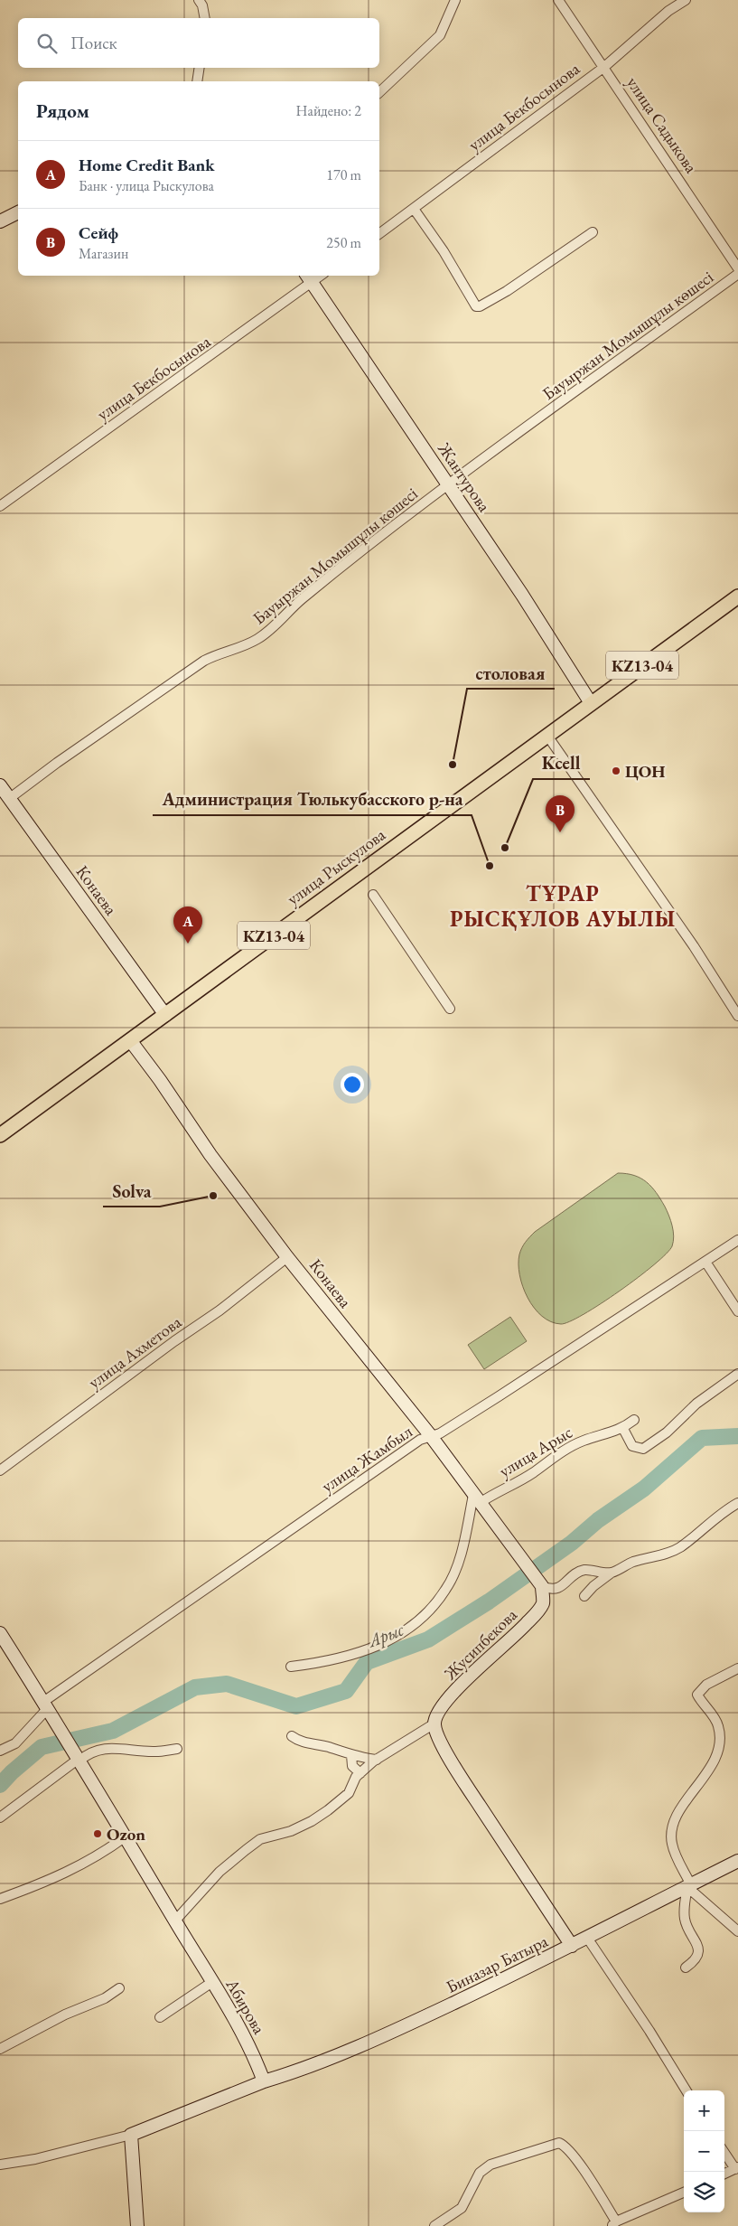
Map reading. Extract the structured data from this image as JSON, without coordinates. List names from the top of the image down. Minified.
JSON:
{"streets":{"main road":["KZ13-04","улица Рыскулова"],"street":["улица Бекбосынова","улица Садыкова","Бауыржан Момышұлы көшесі","Жантурова","Конаева","улица Ахметова","улица Арыс","улица Жамбыл","Жусипбекова","Биназар Батыра","Абирова"]},"crossings":[["улица Бекбосынова","улица Садыкова"],["улица Бекбосынова","Жантурова"],["Бауыржан Момышұлы көшесі","Жантурова"],["Бауыржан Момышұлы көшесі","Конаева"],["Жантурова","улица Рыскулова"],["улица Рыскулова","Конаева"],["Конаева","улица Ахметова"],["Конаева","улица Арыс"],["Конаева","улица Жамбыл"],["Конаева","Жусипбекова"],["улица Жамбыл","Абирова"],["Биназар Батыра","Абирова"]],"districts":["ТҰРАР РЫСҚҰЛОВ АУЫЛЫ"],"water":["Арыс"],"places":["столовая","ЦОН","Kcell","Администрация Тюлькубасского р-на","Solva","Ozon"],"page":{"search":"Поиск","heading":["Рядом","Найдено: 2"],"list":[{"mark":"A","name":"Home Credit Bank","note":"Банк · улица Рыскулова","value":"170 m"},{"mark":"B","name":"Сейф","note":"Магазин","value":"250 m"}],"pins":["B","A"],"map_buttons":["+","−"]}}
